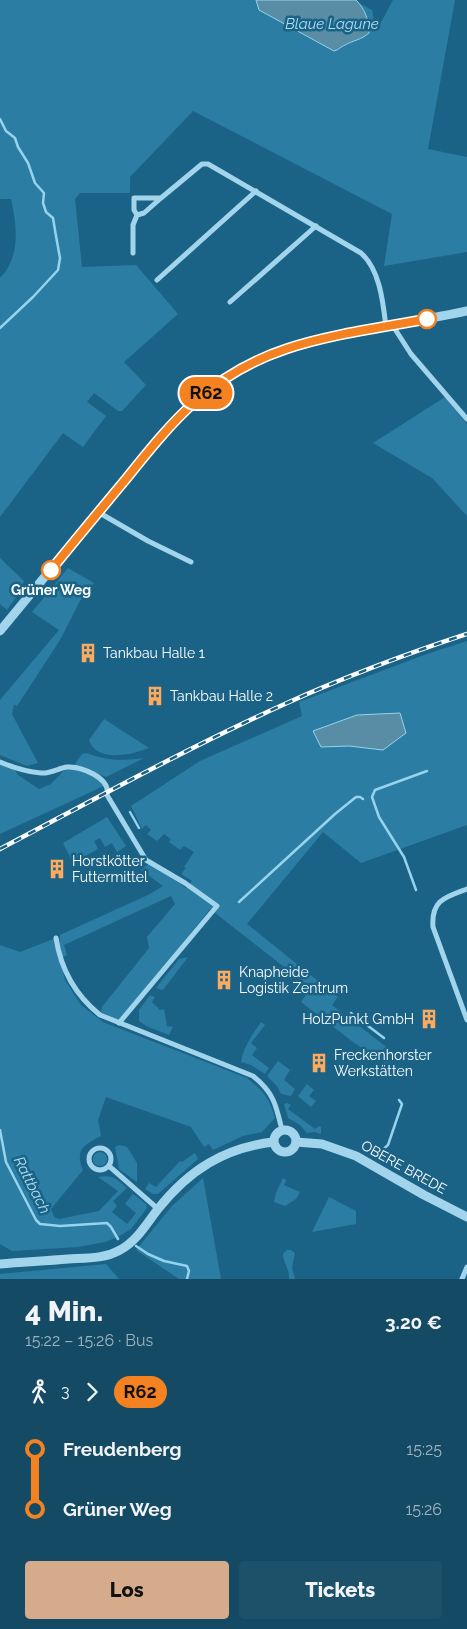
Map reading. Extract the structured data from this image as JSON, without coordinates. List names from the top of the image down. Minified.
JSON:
{"streets":{"street":["OBERE BREDE"]},"water":["Blaue Lagune","Rattbach"],"places":{"other":["Grüner Weg"],"building":["Tankbau Halle 1","Tankbau Halle 2","Horstkötter Futtermittel","Knapheide Logistik Zentrum","HolzPunkt GmbH","Freckenhorster Werkstätten"]},"lines":["bus line R62"],"page":{"on_map":"R62","heading":["4 Min.","15:22 – 15:26 · Bus","3.20 €"],"legs":["3","R62"],"list":[{"name":"Freudenberg","value":"15:25"},{"name":"Grüner Weg","value":"15:26"}],"buttons":["Los","Tickets"]}}
